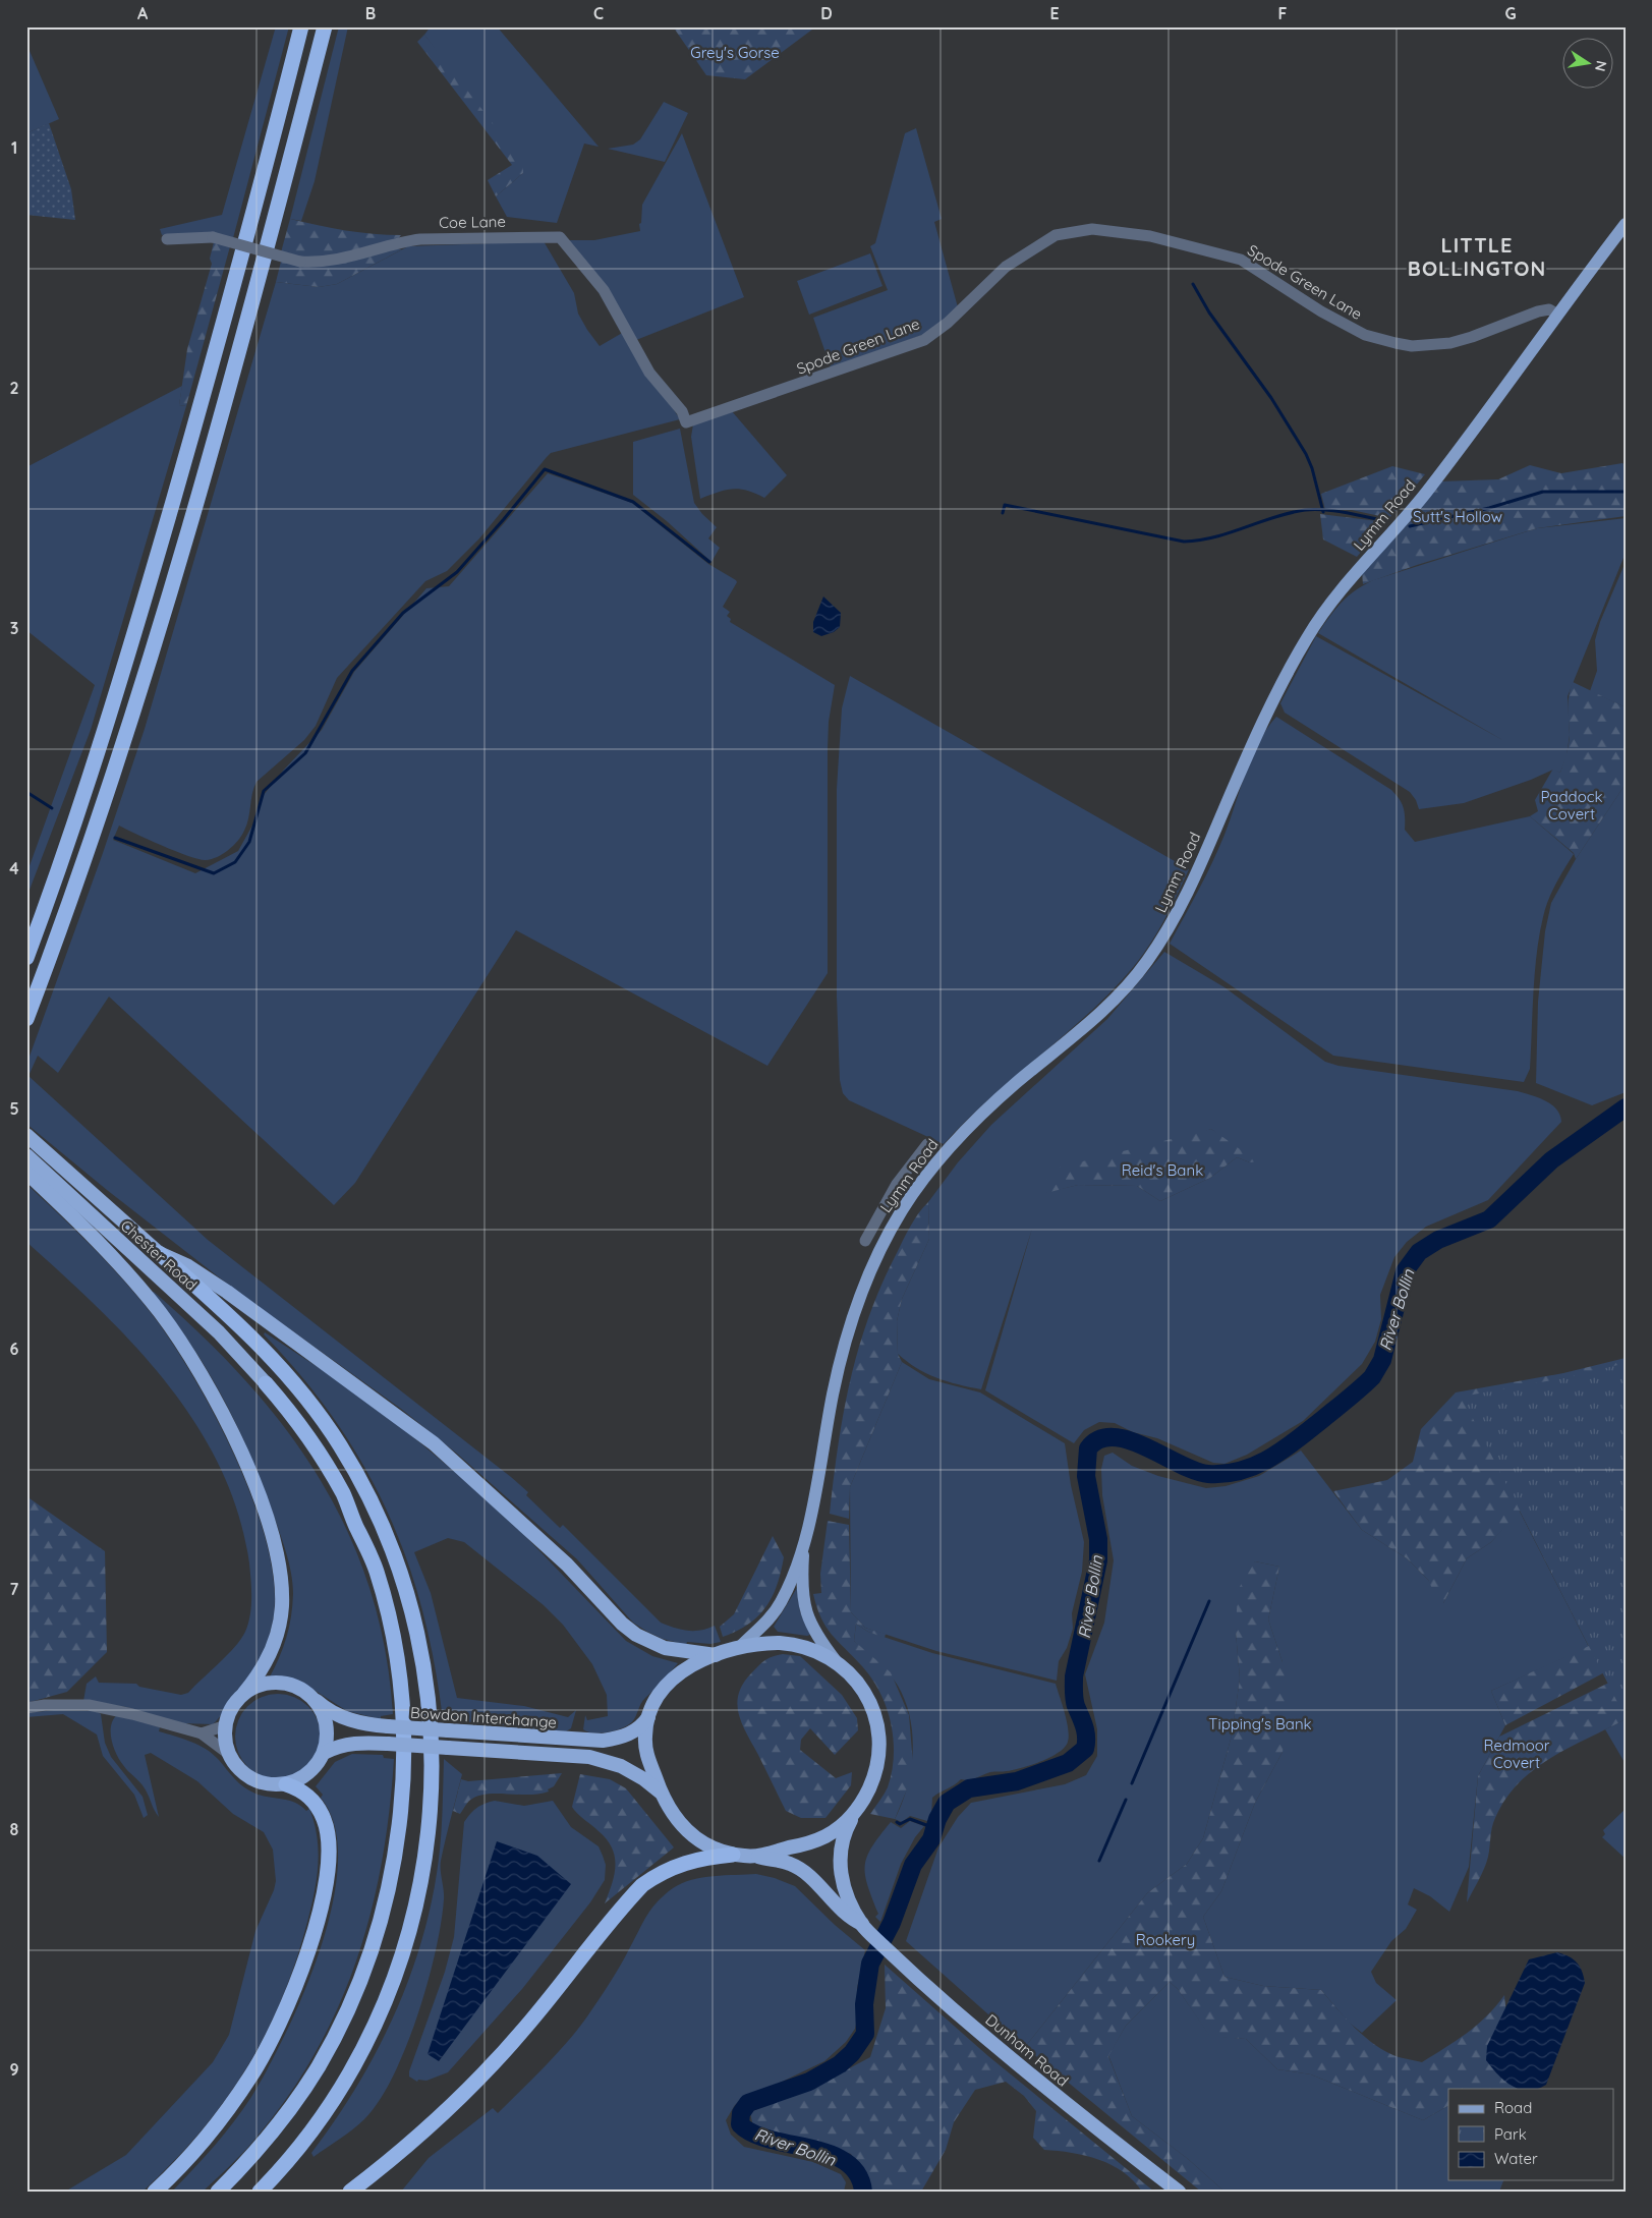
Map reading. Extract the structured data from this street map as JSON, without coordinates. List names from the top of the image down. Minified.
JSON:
{"streets":{"highway":["Chester Road","Bowdon Interchange","Dunham Road"],"main road":["Lymm Road"],"street":["Coe Lane","Spode Green Lane"]},"crossings":[["Coe Lane","Spode Green Lane"],["Spode Green Lane","Lymm Road"],["Lymm Road","Dunham Road"],["Chester Road","Dunham Road"],["Bowdon Interchange","Dunham Road"]],"districts":["LITTLE BOLLINGTON"],"water":["River Bollin"],"parks":["Grey's Gorse","Sutt's Hollow","Paddock Covert","Reid's Bank","Tipping's Bank","Redmoor Covert","Rookery"],"legend":["Road","Park","Water"],"north":"right","grid":{"columns":["A","B","C","D","E","F","G"],"rows":["1","2","3","4","5","6","7","8","9"]}}
